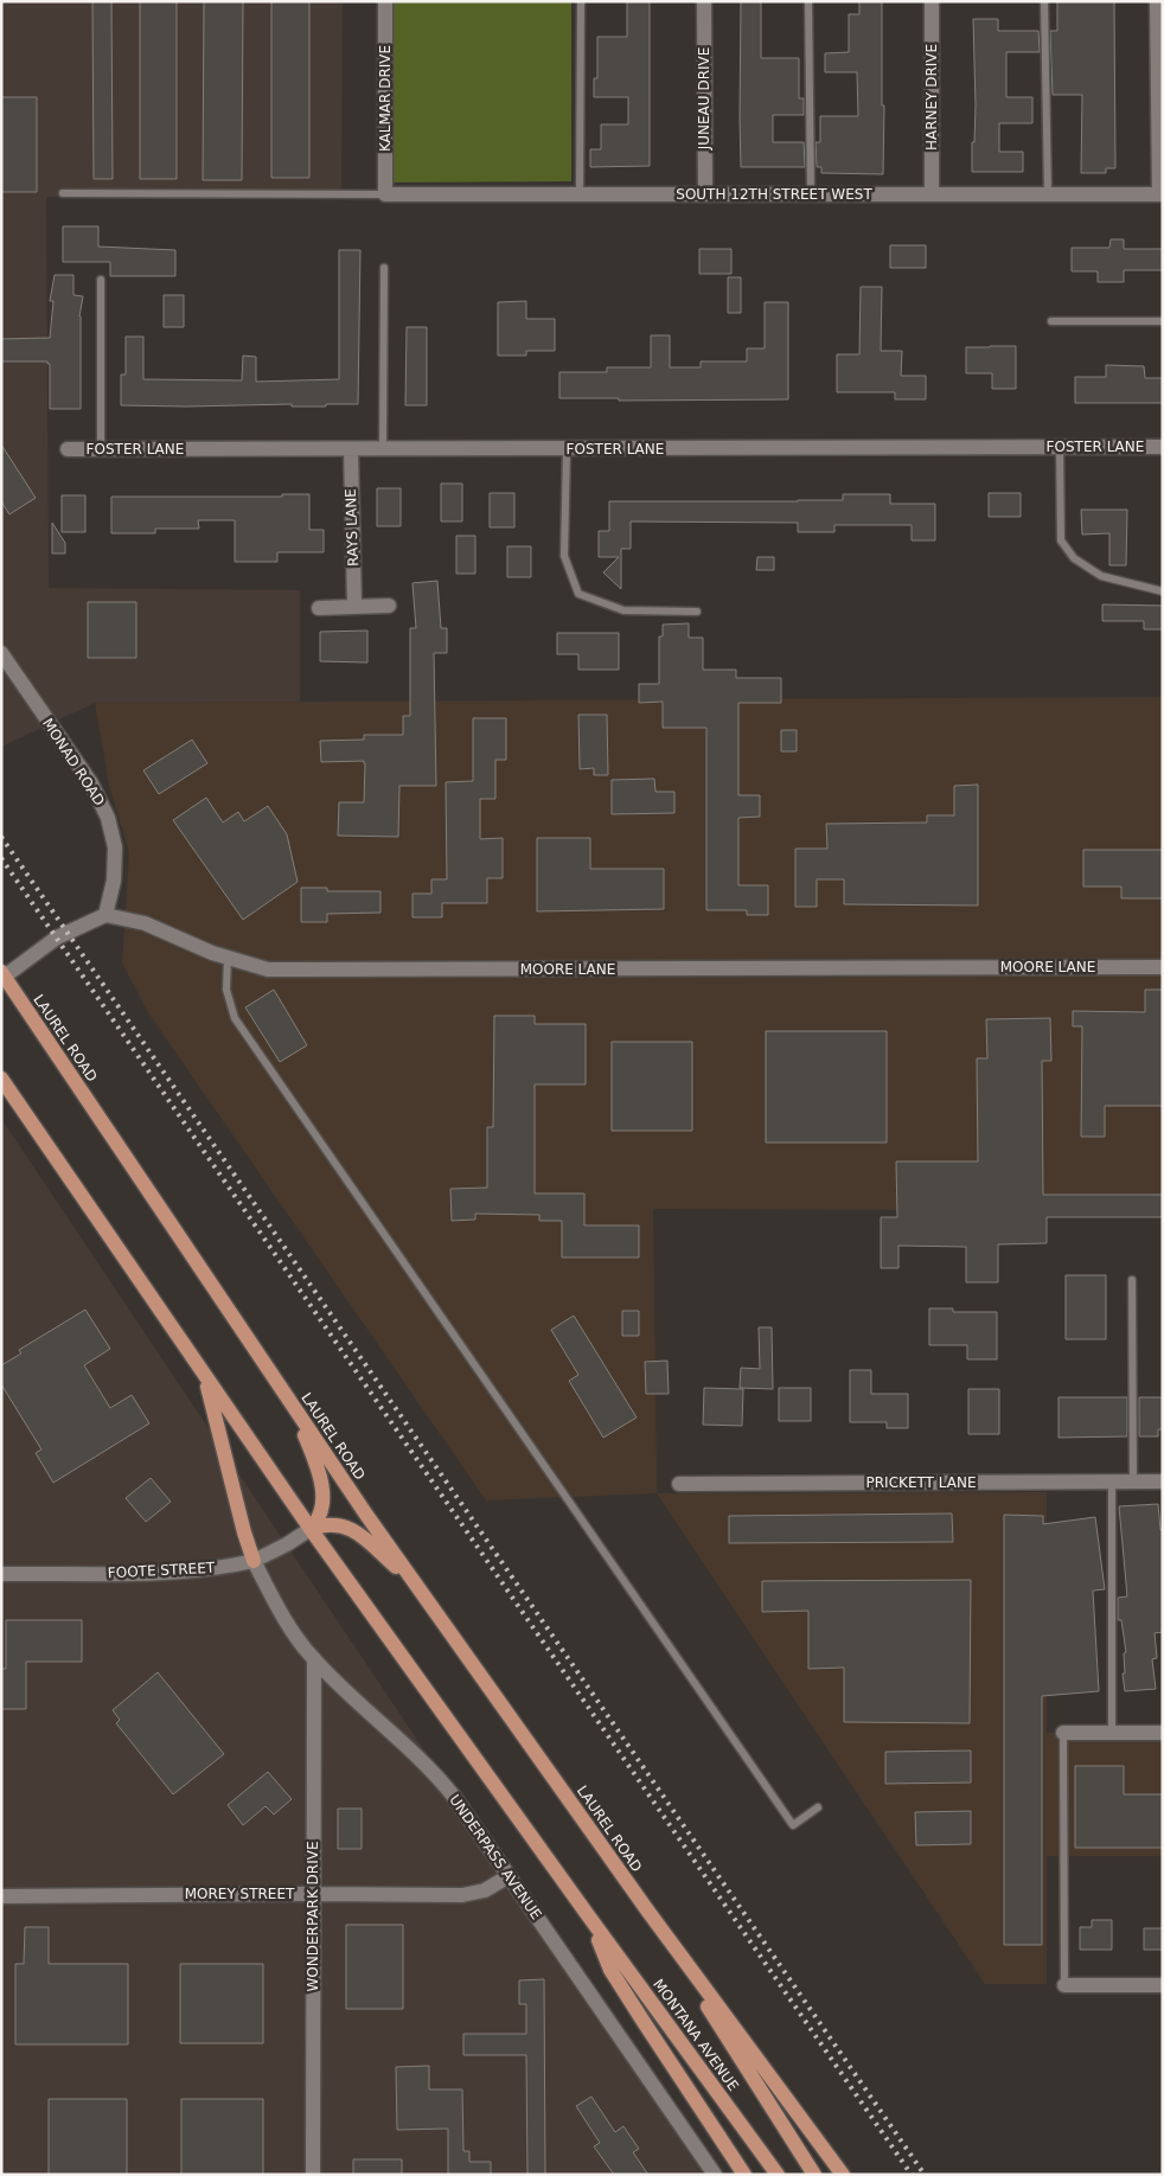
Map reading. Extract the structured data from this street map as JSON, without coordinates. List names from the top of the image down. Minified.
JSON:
{"streets":{"main road":["LAUREL ROAD","MONTANA AVENUE"],"street":["HARNEY DRIVE","KALMAR DRIVE","JUNEAU DRIVE","SOUTH 12TH STREET WEST","FOSTER LANE","RAYS LANE","MONAD ROAD","MOORE LANE","PRICKETT LANE","FOOTE STREET","UNDERPASS AVENUE","MOREY STREET","WONDERPARK DRIVE"]},"crossings":[["HARNEY DRIVE","SOUTH 12TH STREET WEST"],["KALMAR DRIVE","SOUTH 12TH STREET WEST"],["JUNEAU DRIVE","SOUTH 12TH STREET WEST"],["FOSTER LANE","RAYS LANE"],["MONAD ROAD","MOORE LANE"],["LAUREL ROAD","MONTANA AVENUE"],["FOOTE STREET","UNDERPASS AVENUE"],["UNDERPASS AVENUE","MOREY STREET"],["UNDERPASS AVENUE","WONDERPARK DRIVE"],["MOREY STREET","WONDERPARK DRIVE"]]}
